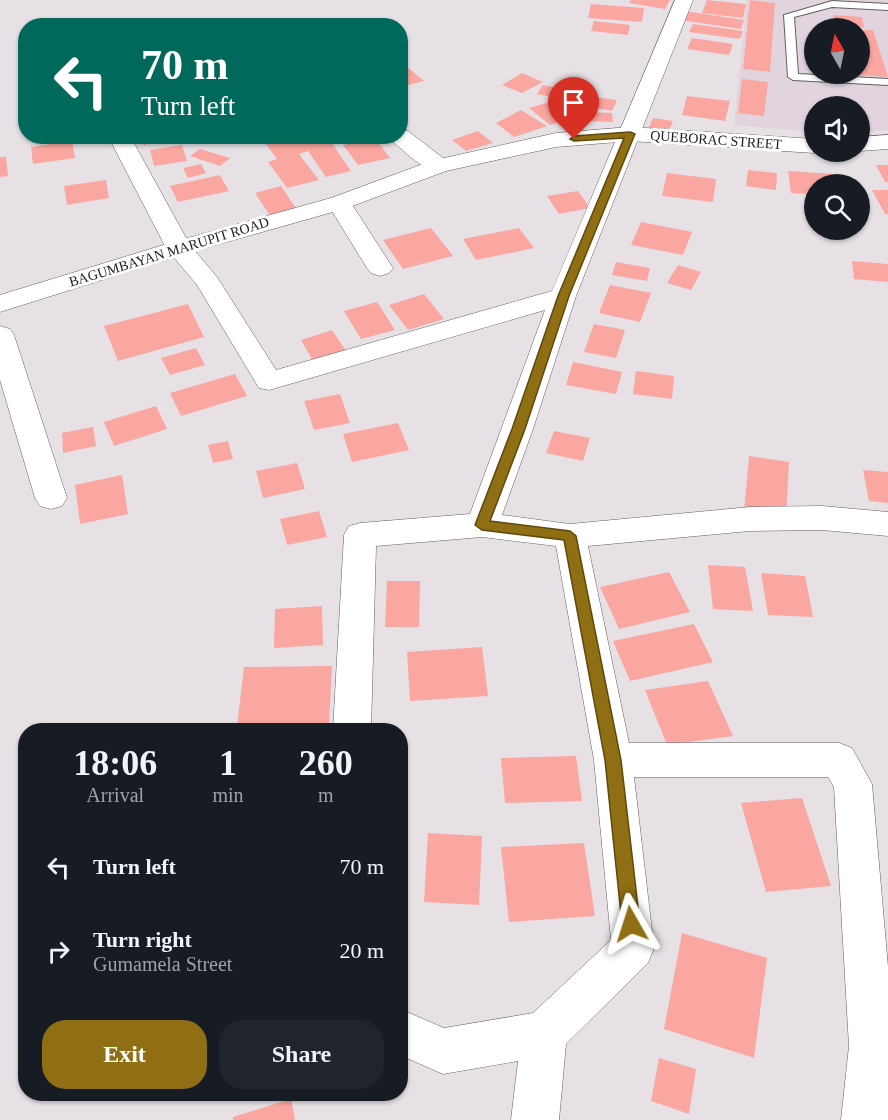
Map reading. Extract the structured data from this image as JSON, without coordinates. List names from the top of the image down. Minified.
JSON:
{"streets":{"street":["QUEBORAC STREET","BAGUMBAYAN MARUPIT ROAD"]},"crossings":[["QUEBORAC STREET","BAGUMBAYAN MARUPIT ROAD"]],"north":"top","page":{"turn":["70 m","Turn left"],"eta":["18:06","Arrival","1","min","260","m"],"list":[{"name":"Turn left","value":"70 m"},{"name":"Turn right","note":"Gumamela Street","value":"20 m"}],"buttons":["Exit","Share"]}}
